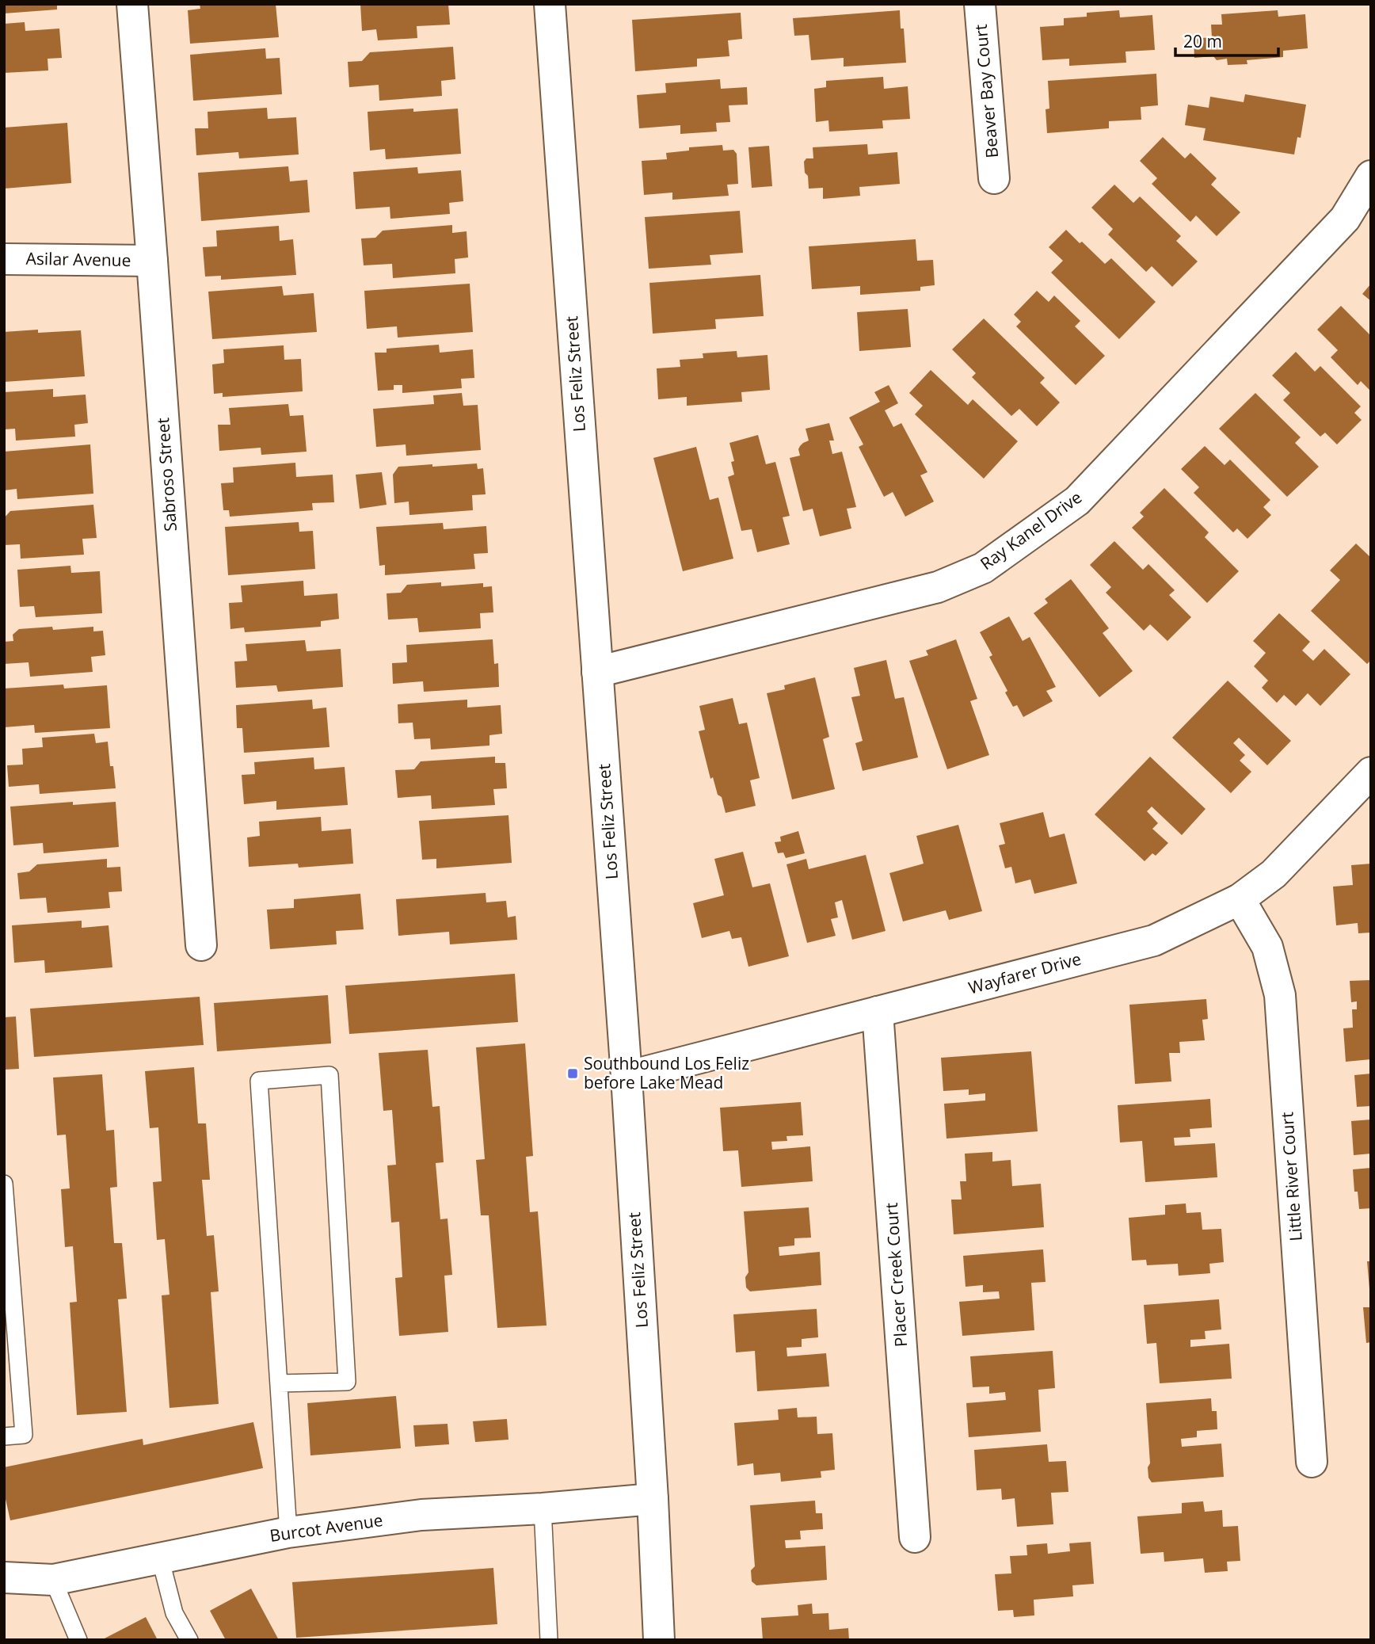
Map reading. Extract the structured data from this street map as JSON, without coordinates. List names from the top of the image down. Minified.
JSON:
{"streets":{"street":["Beaver Bay Court","Asilar Avenue","Los Feliz Street","Sabroso Street","Ray Kanel Drive","Wayfarer Drive","Little River Court","Placer Creek Court","Burcot Avenue"]},"crossings":[["Asilar Avenue","Sabroso Street"],["Los Feliz Street","Ray Kanel Drive"],["Los Feliz Street","Wayfarer Drive"],["Los Feliz Street","Burcot Avenue"],["Wayfarer Drive","Little River Court"],["Wayfarer Drive","Placer Creek Court"]],"places":{"transit":["Southbound Los Feliz before Lake Mead"]},"scale_bar":"20 m"}
